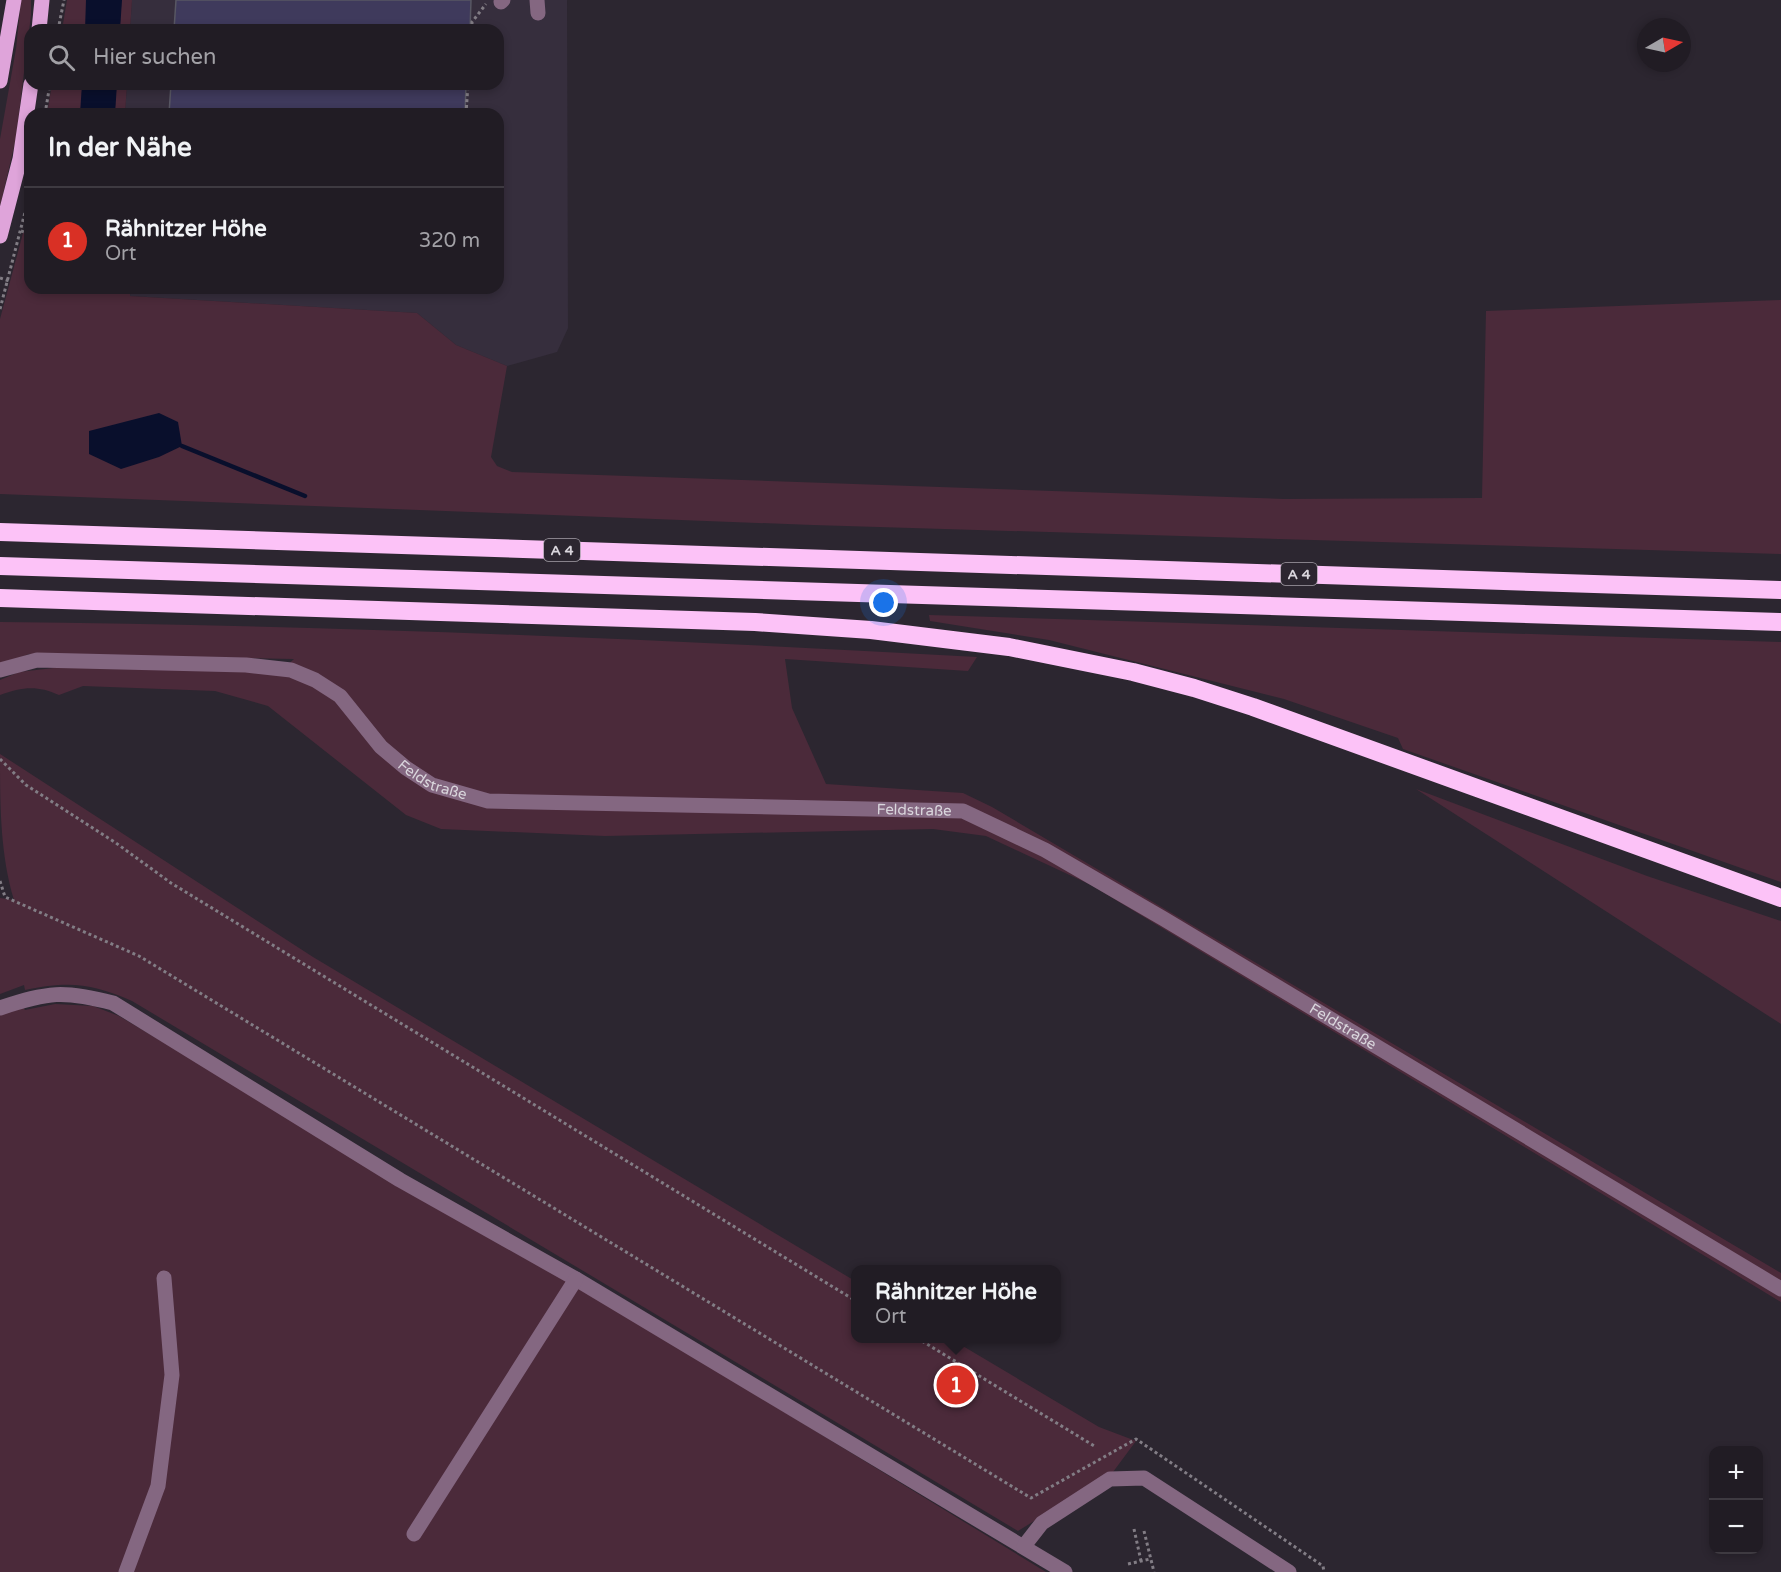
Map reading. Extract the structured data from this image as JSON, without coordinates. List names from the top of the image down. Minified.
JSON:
{"streets":{"highway":["A 4"],"street":["Feldstraße"]},"north":"right","page":{"search":"Hier suchen","heading":"In der Nähe","list":[{"mark":"1","name":"Rähnitzer Höhe","note":"Ort","value":"320 m"}],"popup":["Rähnitzer Höhe","Ort"],"pins":"1","map_buttons":["+","−"]}}
